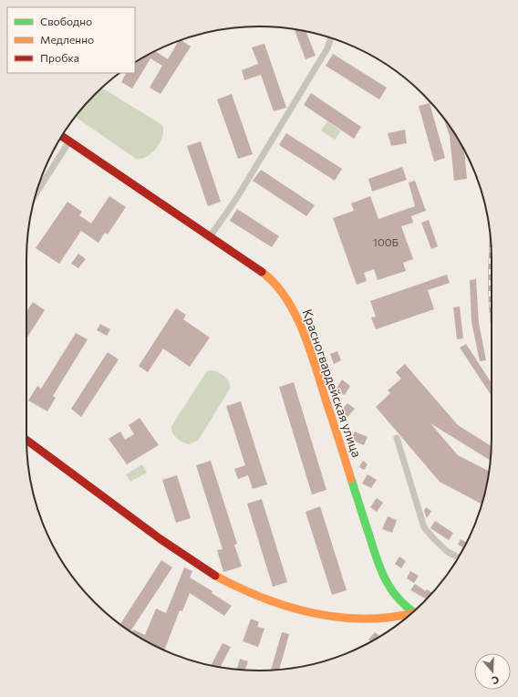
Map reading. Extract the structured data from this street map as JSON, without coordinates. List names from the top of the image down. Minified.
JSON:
{"streets":{"main road":["Красногвардейская улица"]},"house_numbers":["100Б"],"legend":["Свободно","Медленно","Пробка"],"north":"bottom"}
